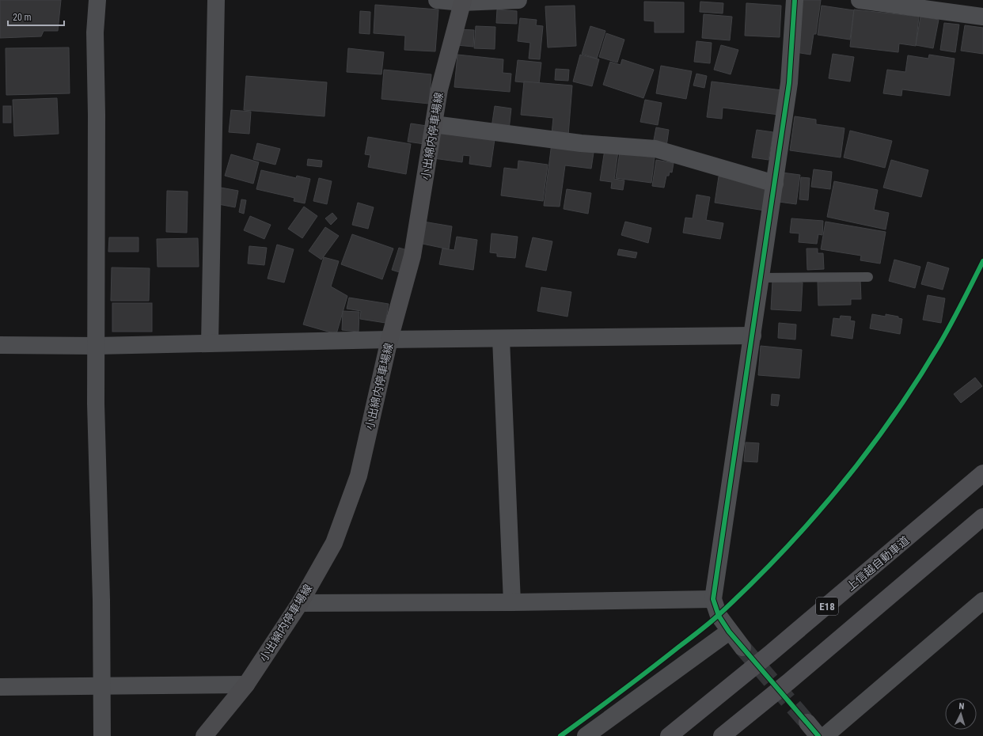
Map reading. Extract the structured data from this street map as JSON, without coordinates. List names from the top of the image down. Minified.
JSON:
{"streets":{"highway":["上信越自動車道","E18"],"main road":["小出綿内停車場線"]},"scale_bar":"20 m","north":"top"}
